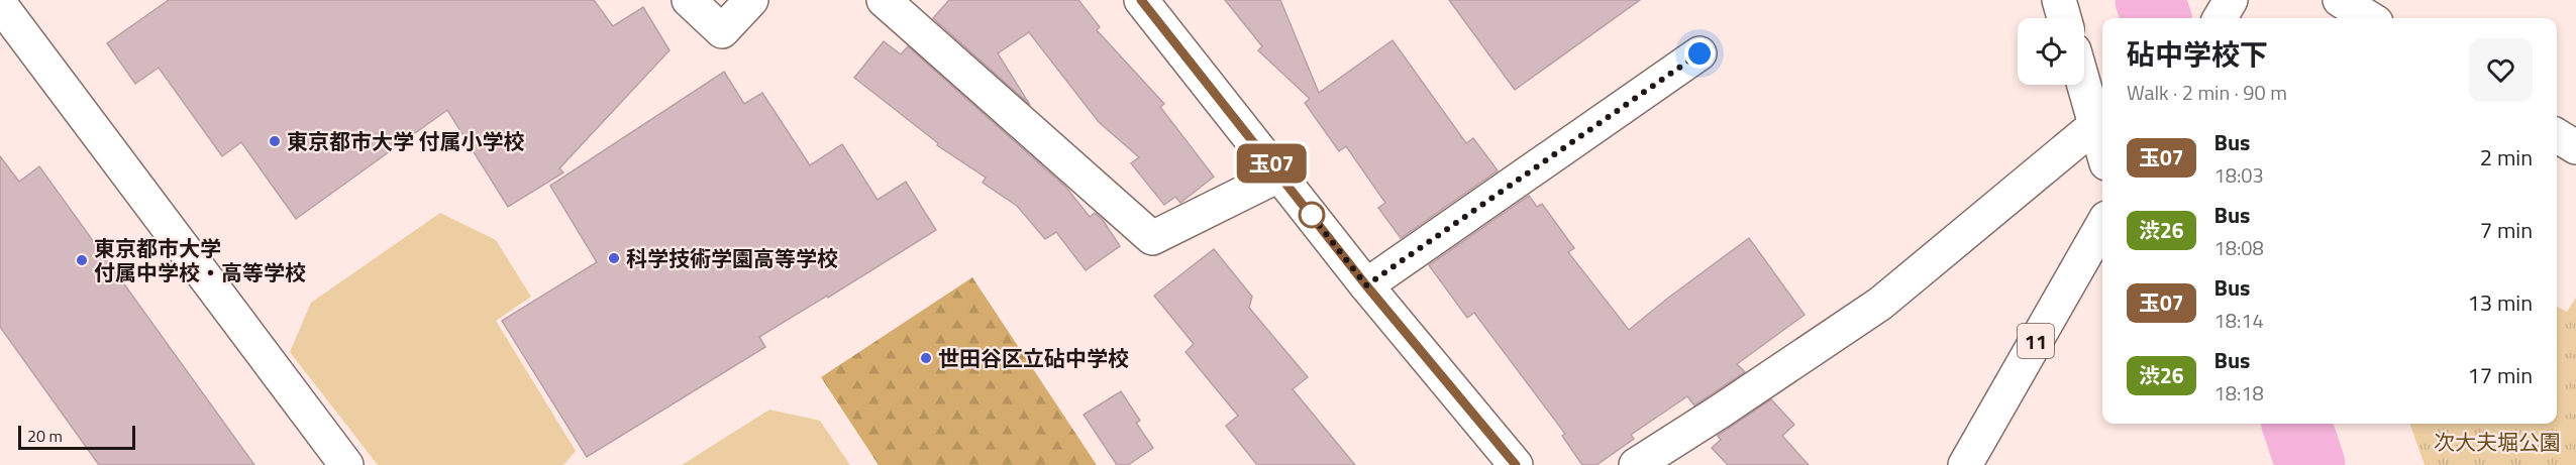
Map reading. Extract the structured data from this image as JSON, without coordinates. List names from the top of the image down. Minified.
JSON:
{"streets":{"street":["11"]},"parks":["次大夫堀公園"],"places":["東京都市大学 付属小学校","科学技術学園高等学校","東京都市大学 付属中学校・高等学校","世田谷区立砧中学校"],"lines":["bus line 玉07"],"scale_bar":"20 m","page":{"on_map":"玉07","heading":["砧中学校下","Walk · 2 min · 90 m"],"list":[{"mark":"玉07","name":"Bus","note":"18:03","value":"2 min"},{"mark":"渋26","name":"Bus","note":"18:08","value":"7 min"},{"mark":"玉07","name":"Bus","note":"18:14","value":"13 min"},{"mark":"渋26","name":"Bus","note":"18:18","value":"17 min"}],"scale":"20 m"}}
